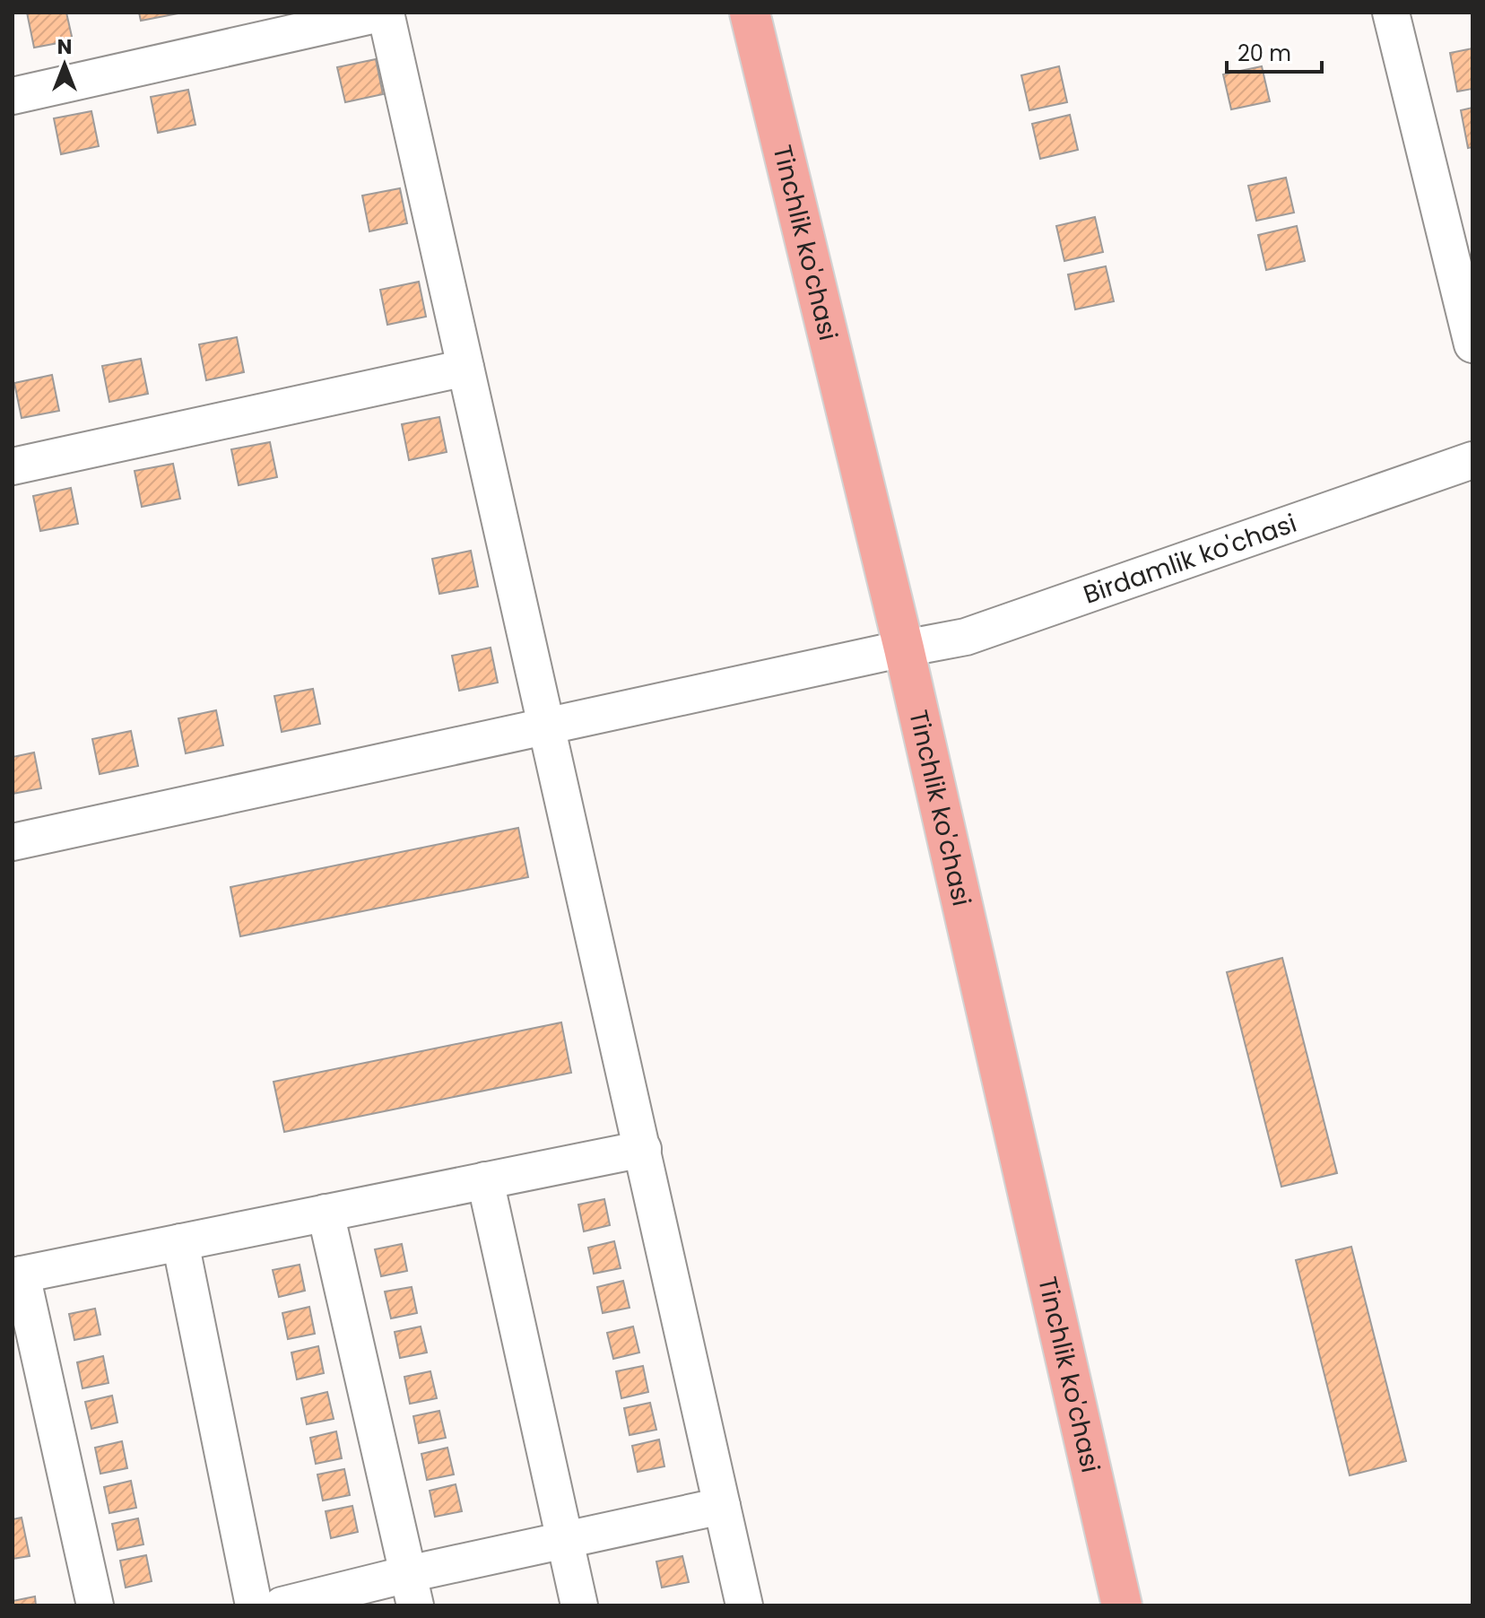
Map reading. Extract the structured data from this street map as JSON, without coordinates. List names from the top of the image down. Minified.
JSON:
{"streets":{"main road":["Tinchlik ko'chasi"],"street":["Birdamlik ko'chasi"]},"crossings":[["Tinchlik ko'chasi","Birdamlik ko'chasi"]],"scale_bar":"20 m","north":"top"}
